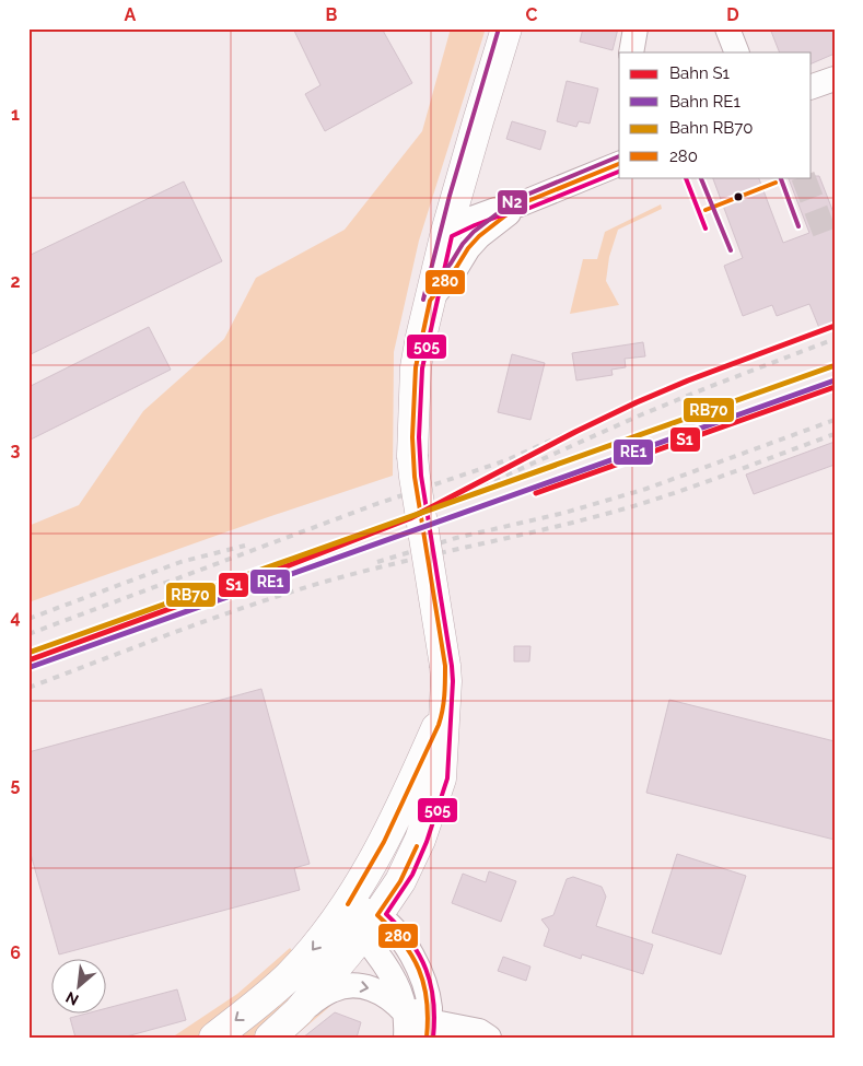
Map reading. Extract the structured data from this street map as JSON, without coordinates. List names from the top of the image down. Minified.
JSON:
{"lines":["transit line N2","transit line 280","transit line 505","rail line S1","rail line RB70","rail line RE1"],"legend":["Bahn S1","Bahn RE1","Bahn RB70","280"],"north":"bottom left","grid":{"columns":["A","B","C","D"],"rows":["1","2","3","4","5","6"]}}
